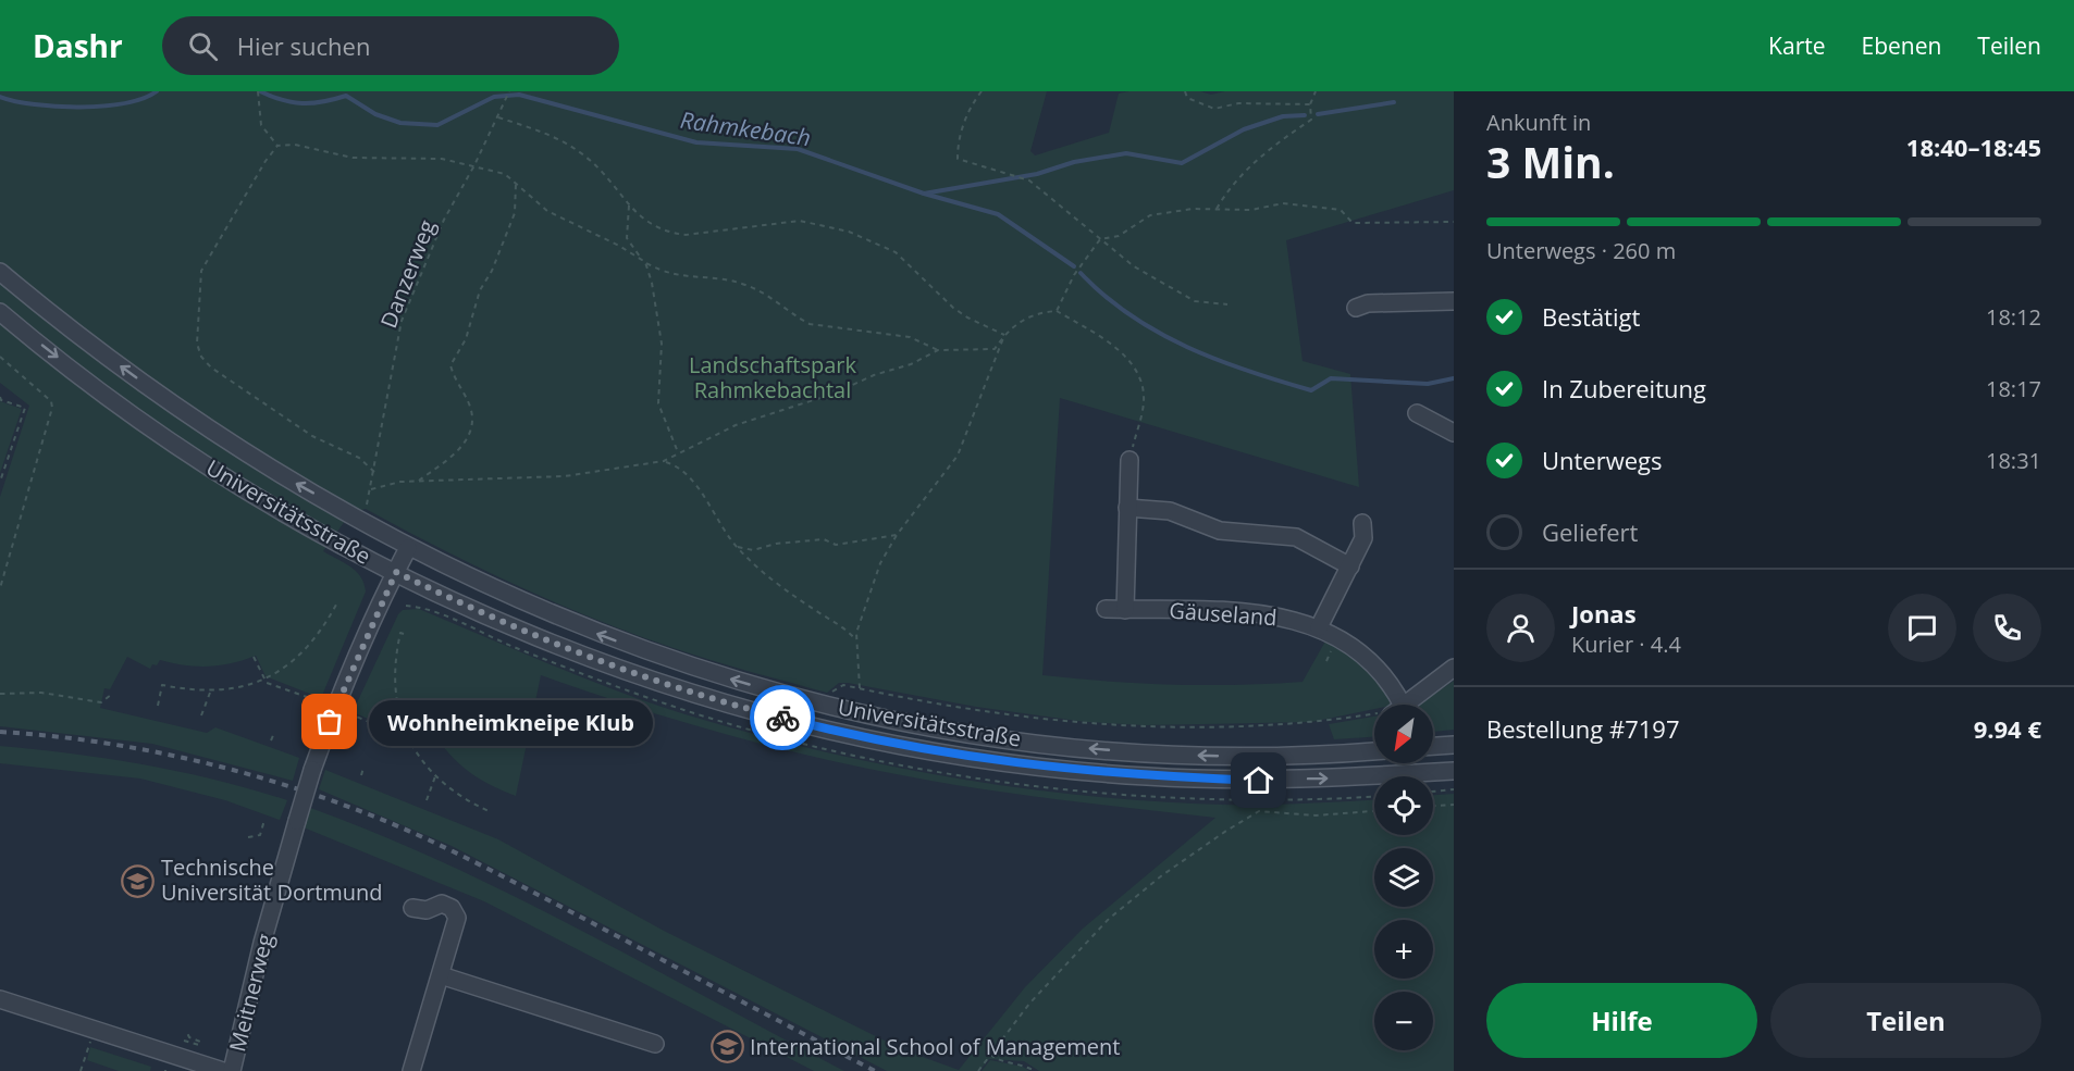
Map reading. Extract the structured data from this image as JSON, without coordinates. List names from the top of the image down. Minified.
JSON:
{"streets":{"street":["Universitätsstraße","Gäuseland","Meitnerweg"],"path":["Danzerweg"]},"crossings":[["Universitätsstraße","Meitnerweg"]],"water":["Rahmkebach"],"parks":["Landschaftspark Rahmkebachtal"],"places":{"other":["Wohnheimkneipe Klub"],"school or university":["Technische Universität Dortmund","International School of Management"]},"north":"bottom left","page":{"header":"Dashr","search":"Hier suchen","nav":["Karte","Ebenen","Teilen"],"heading":["3 Min.","Ankunft in","18:40–18:45"],"panel":["Jonas","Kurier · 4.4","Bestellung #7197","9.94 €"],"bar":"Unterwegs · 260 m","list":[["Bestätigt","18:12"],["In Zubereitung","18:17"],["Unterwegs","18:31"],"Geliefert"],"bubble":"Wohnheimkneipe Klub","map_buttons":["+","−"],"buttons":["Hilfe","Teilen"]}}
